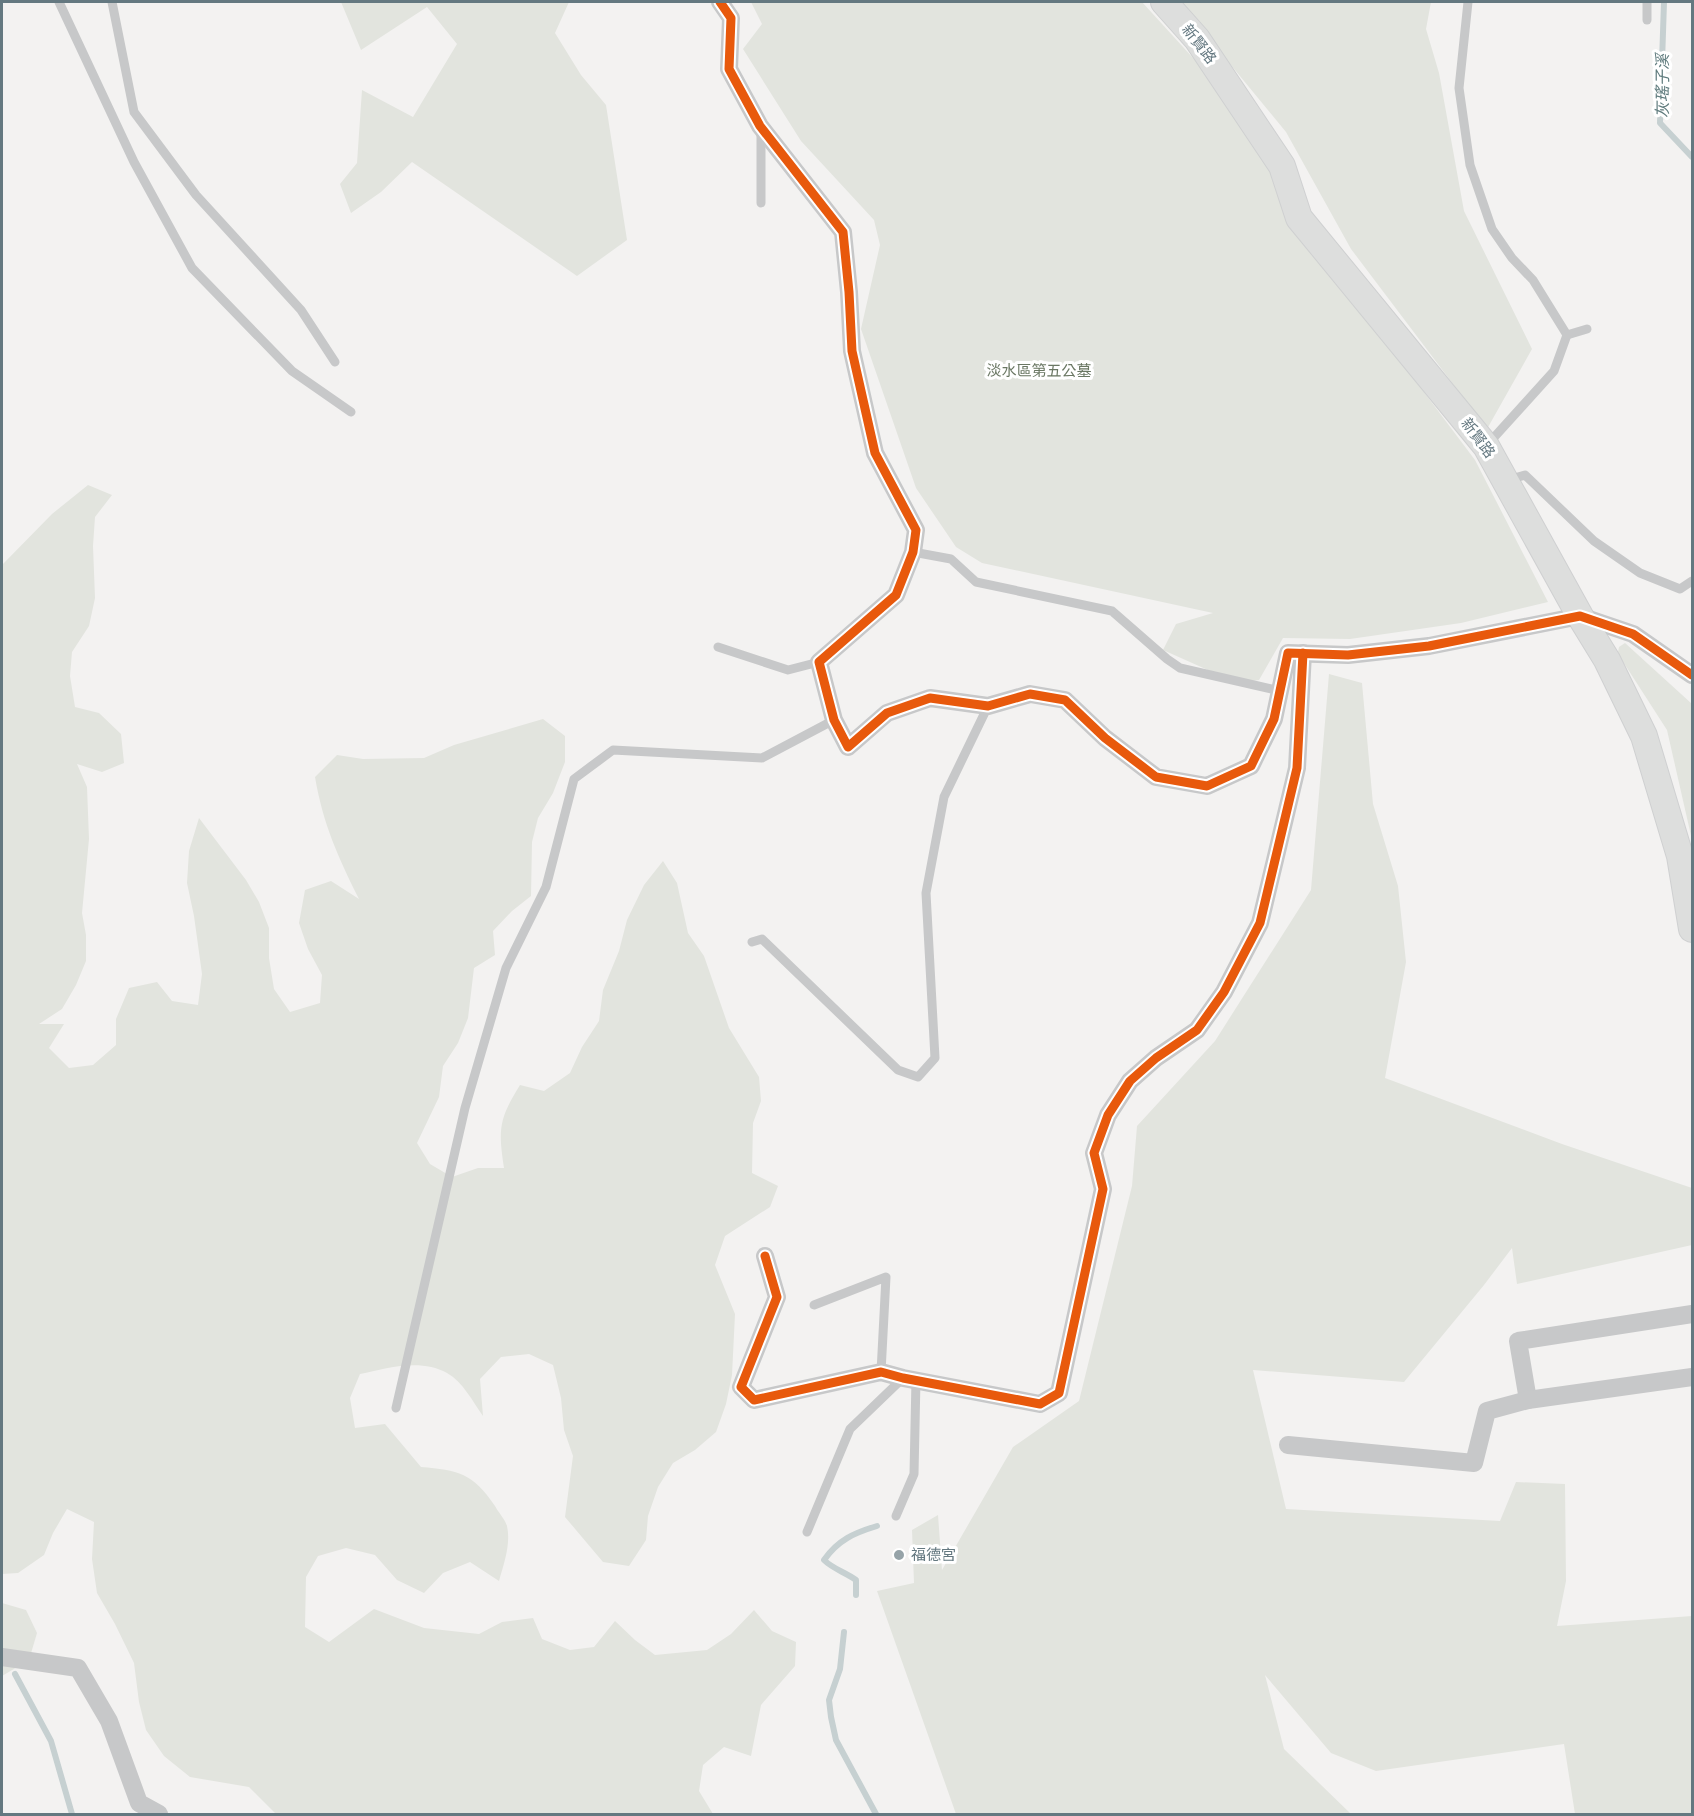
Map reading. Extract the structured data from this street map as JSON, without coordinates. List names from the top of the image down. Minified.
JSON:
{"streets":{"street":["新賢路"]},"water":["灰瑤子溪"],"parks":["淡水區第五公墓"],"places":["福德宮"]}
